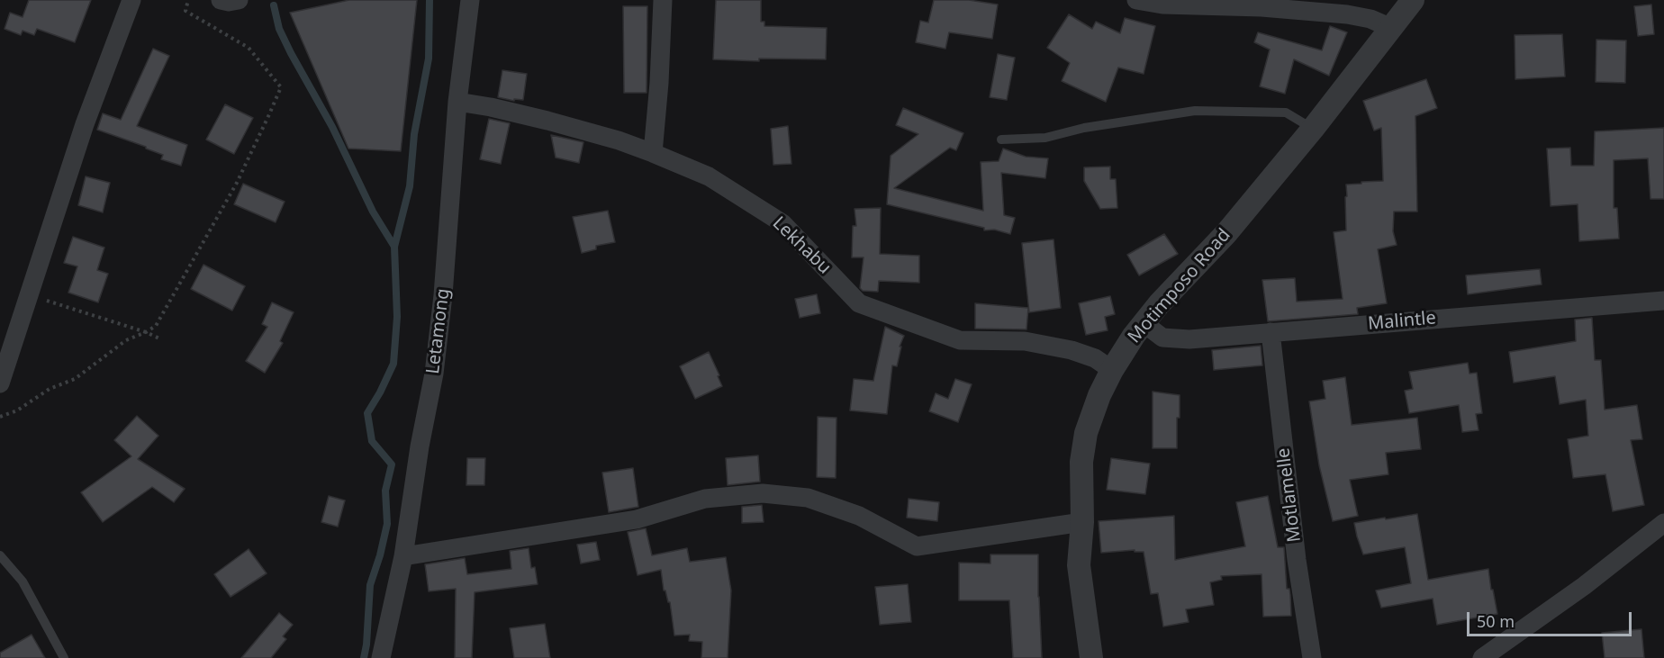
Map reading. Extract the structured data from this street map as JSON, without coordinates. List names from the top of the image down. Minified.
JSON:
{"streets":{"street":["Lekhabu","Motimposo Road","Malintle","Letamong","Motlamelle"]},"crossings":[["Lekhabu","Motimposo Road"],["Lekhabu","Letamong"],["Motimposo Road","Malintle"],["Malintle","Motlamelle"]],"scale_bar":"50 m"}
